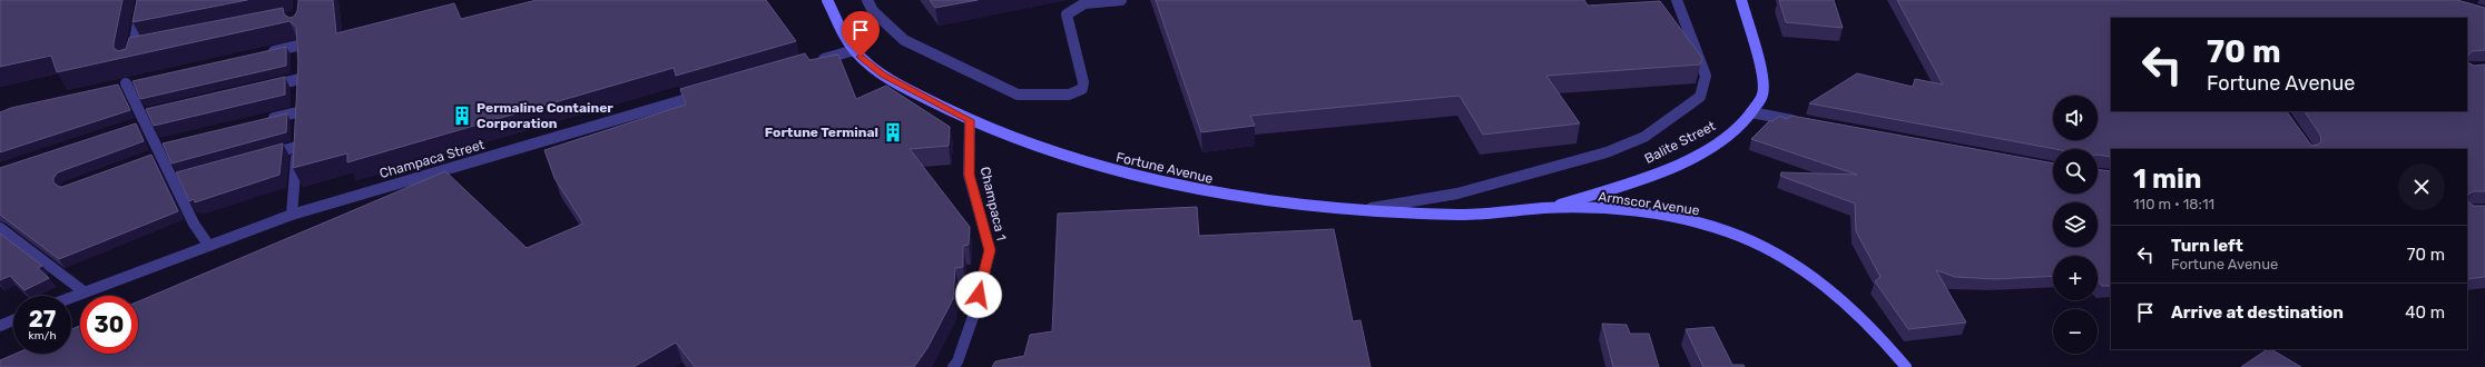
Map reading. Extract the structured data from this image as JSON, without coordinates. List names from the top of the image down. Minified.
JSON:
{"streets":{"main road":["Balite Street","Fortune Avenue","Armscor Avenue"],"street":["Champaca Street","Champaca 1"]},"crossings":[["Balite Street","Fortune Avenue"],["Balite Street","Armscor Avenue"],["Fortune Avenue","Champaca 1"],["Fortune Avenue","Armscor Avenue"]],"places":{"building":["Permaline Container Corporation","Fortune Terminal"]},"page":{"turn":["70 m","Fortune Avenue"],"map_buttons":["+","−"],"heading":["1 min","110 m · 18:11"],"list":[{"name":"Turn left","note":"Fortune Avenue","value":"70 m"},{"name":"Arrive at destination","value":"40 m"}],"speed":"27 km/h","limit":"30"}}
